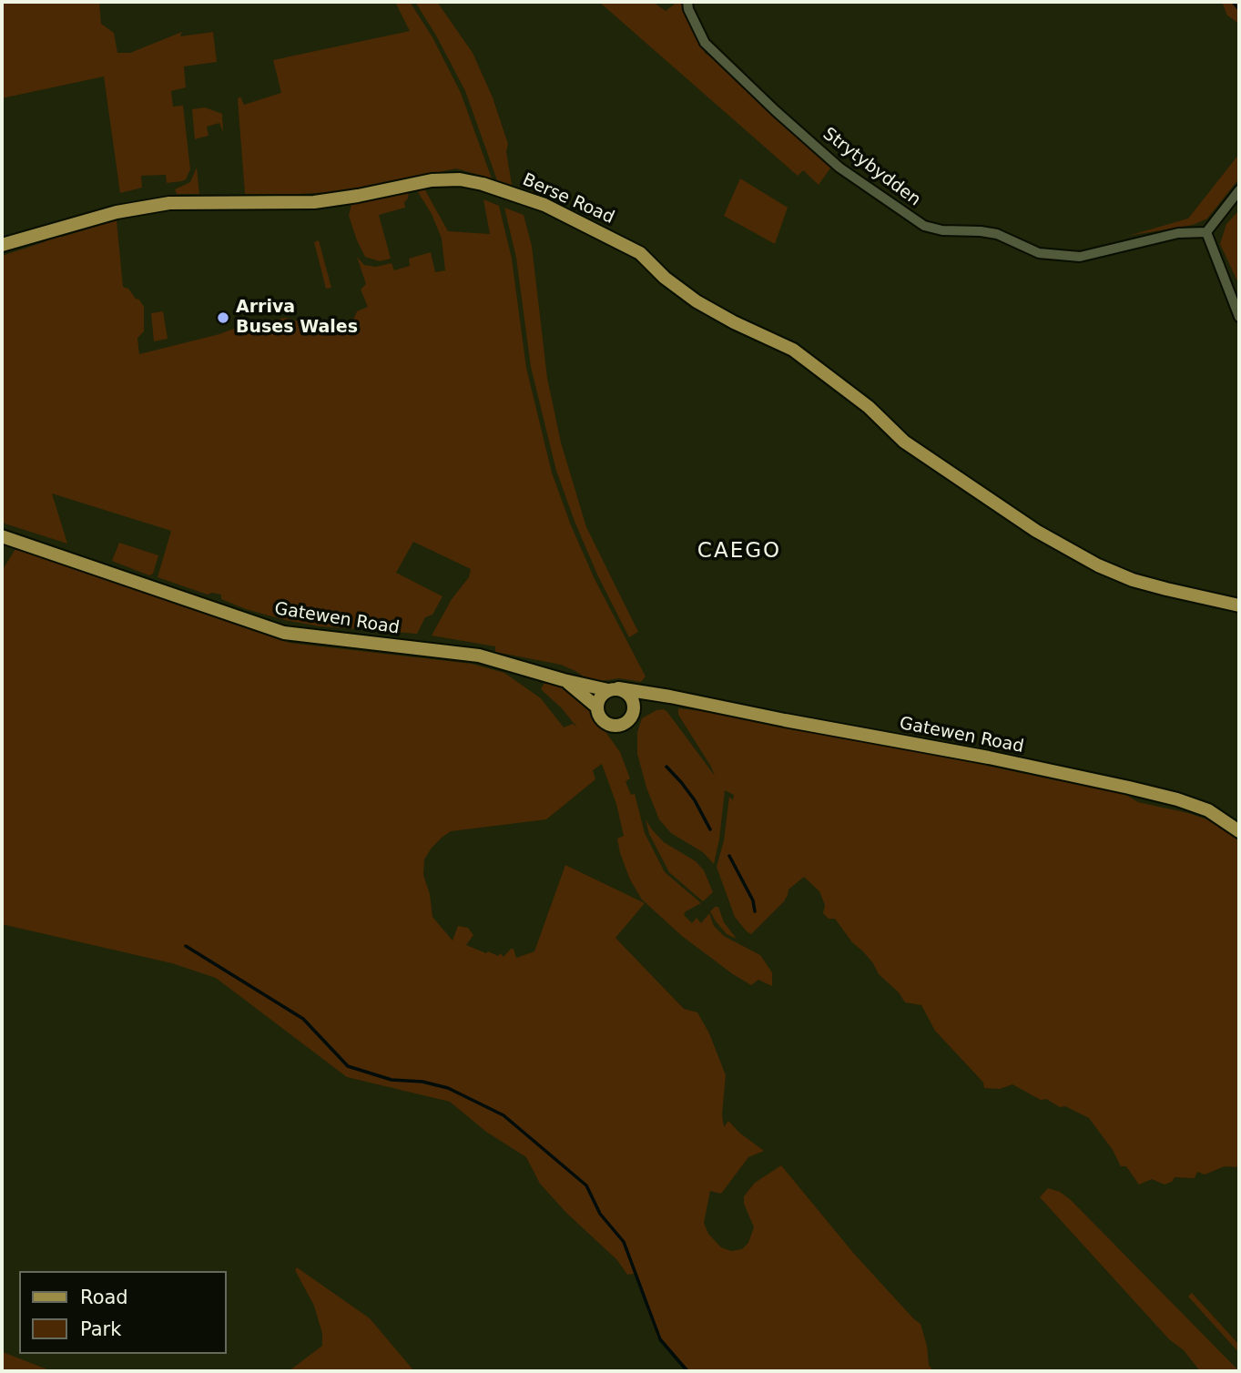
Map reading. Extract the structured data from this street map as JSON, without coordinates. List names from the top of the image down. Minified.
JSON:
{"streets":{"main road":["Berse Road","Gatewen Road"],"street":["Strytybydden"]},"districts":["CAEGO"],"places":["Arriva Buses Wales"],"legend":["Road","Park"]}
